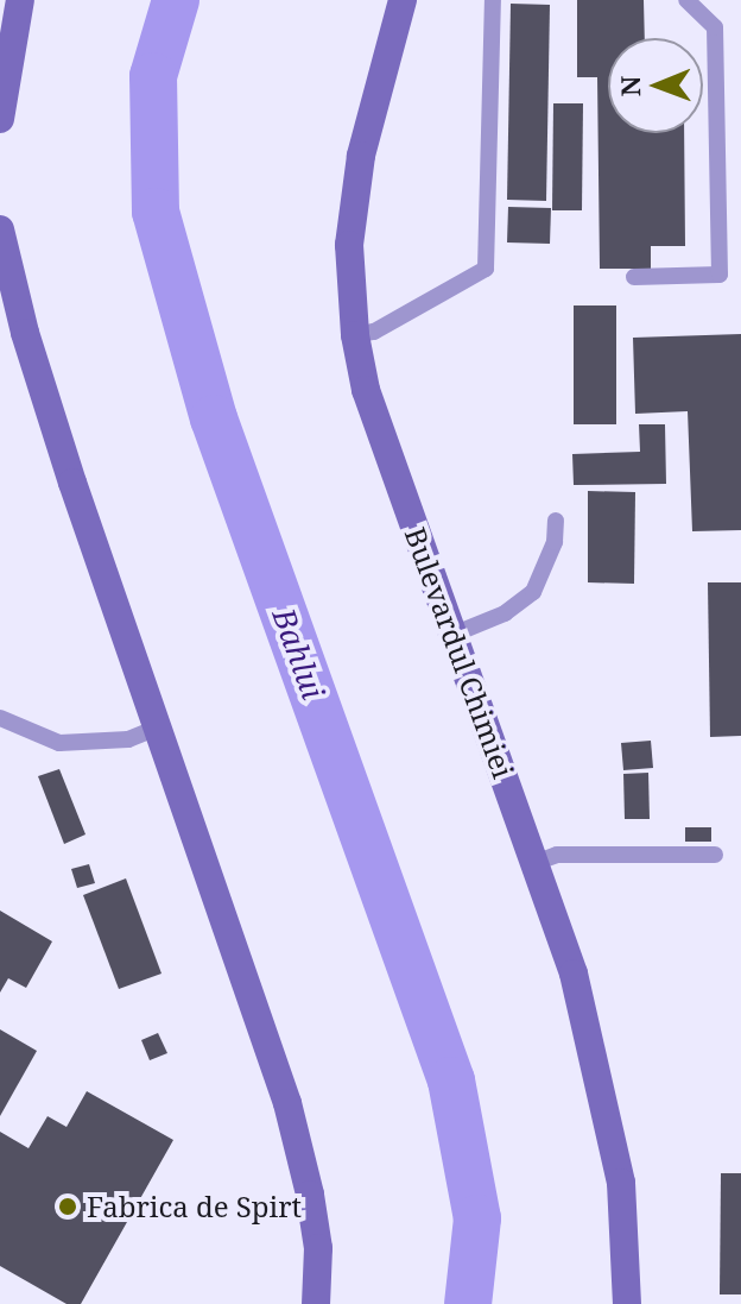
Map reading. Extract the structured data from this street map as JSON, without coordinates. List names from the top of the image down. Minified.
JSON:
{"streets":{"street":["Bulevardul Chimiei"]},"water":["Bahlui"],"places":["Fabrica de Spirt"],"north":"left"}
